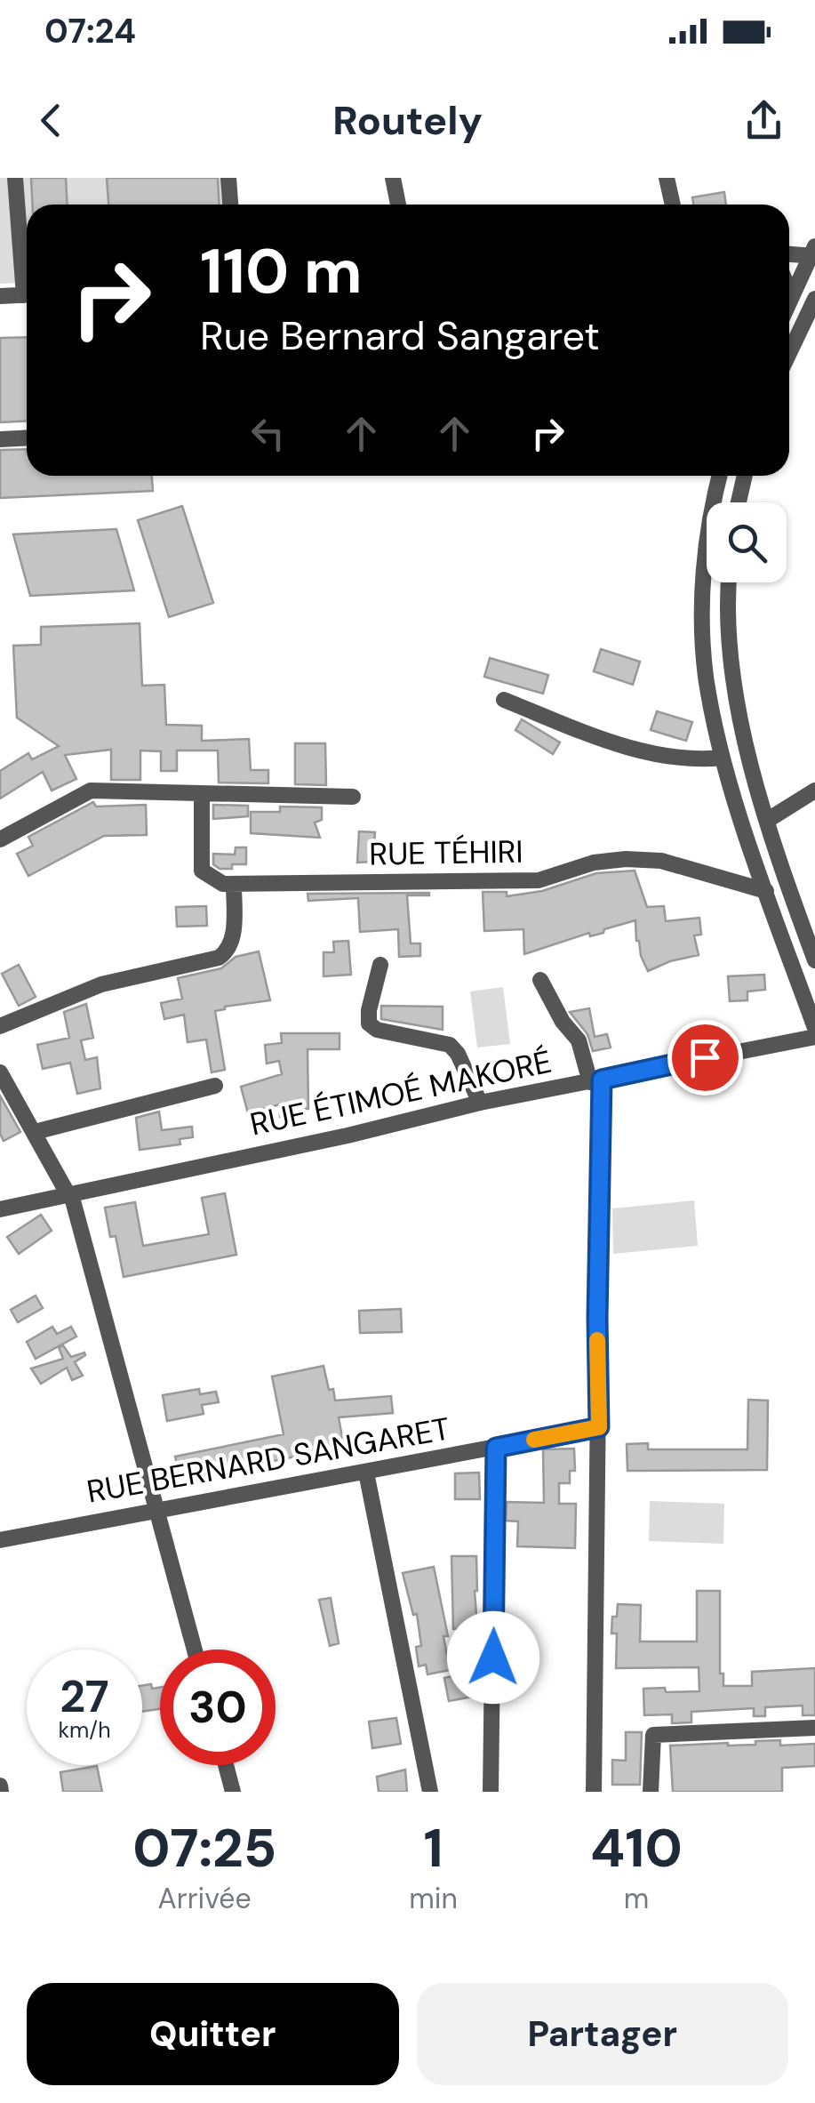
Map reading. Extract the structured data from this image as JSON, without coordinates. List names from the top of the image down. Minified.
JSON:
{"streets":{"street":["RUE TÉHIRI","RUE ÉTIMOÉ MAKORÉ","RUE BERNARD SANGARET"]},"page":{"status":"07:24","header":"Routely","turn":["110 m","Rue Bernard Sangaret"],"speed":"27 km/h","limit":"30","eta":["07:25","Arrivée","1","min","410","m"],"buttons":["Quitter","Partager"]}}
